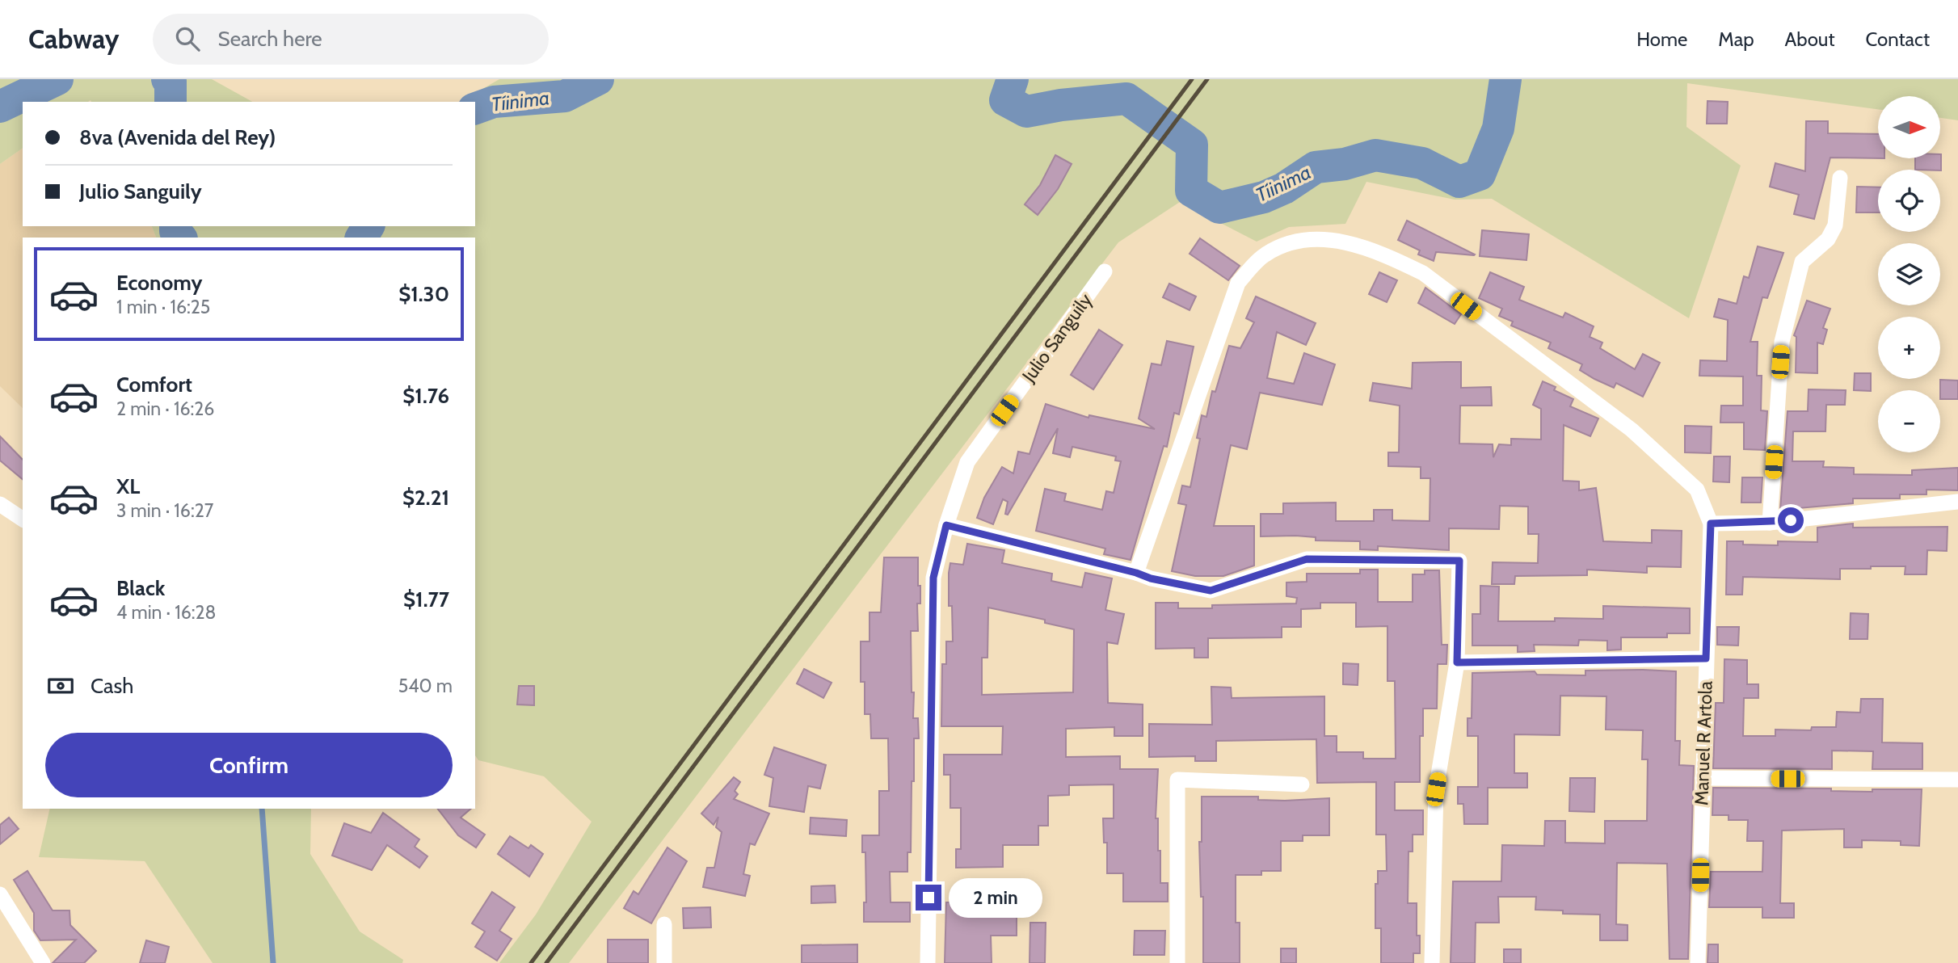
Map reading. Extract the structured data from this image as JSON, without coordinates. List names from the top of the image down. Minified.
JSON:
{"streets":{"street":["Julio Sanguily","Manuel R Artola"]},"water":["Tíinima"],"north":"right","page":{"header":"Cabway","search":"Search here","nav":["Home","Map","About","Contact"],"map_buttons":["+","−"],"banner":["8va (Avenida del Rey)","Julio Sanguily"],"list":[{"name":"Economy","note":"1 min · 16:25","value":"$1.30"},{"name":"Comfort","note":"2 min · 16:26","value":"$1.76"},{"name":"XL","note":"3 min · 16:27","value":"$2.21"},{"name":"Black","note":"4 min · 16:28","value":"$1.77"}],"pay":["Cash","540 m"],"buttons":"Confirm","bubble":"2 min"}}
